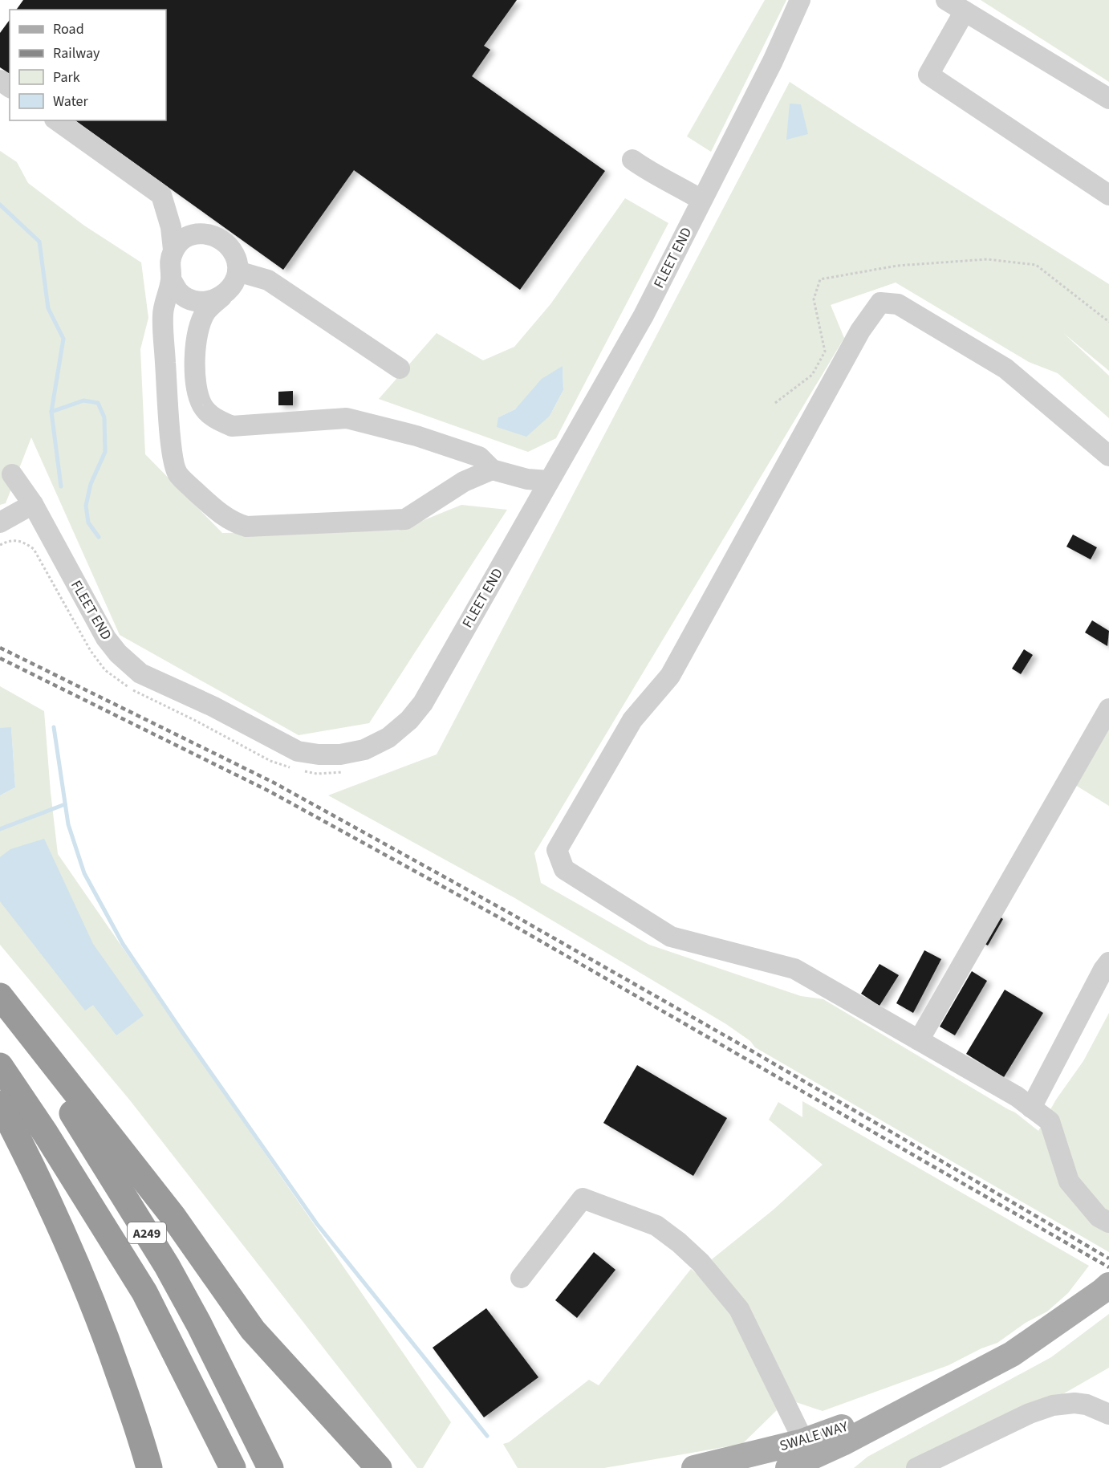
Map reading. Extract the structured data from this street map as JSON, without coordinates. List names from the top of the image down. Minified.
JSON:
{"streets":{"highway":["A249"],"main road":["SWALE WAY"],"street":["FLEET END"]},"legend":["Road","Railway","Park","Water"]}
